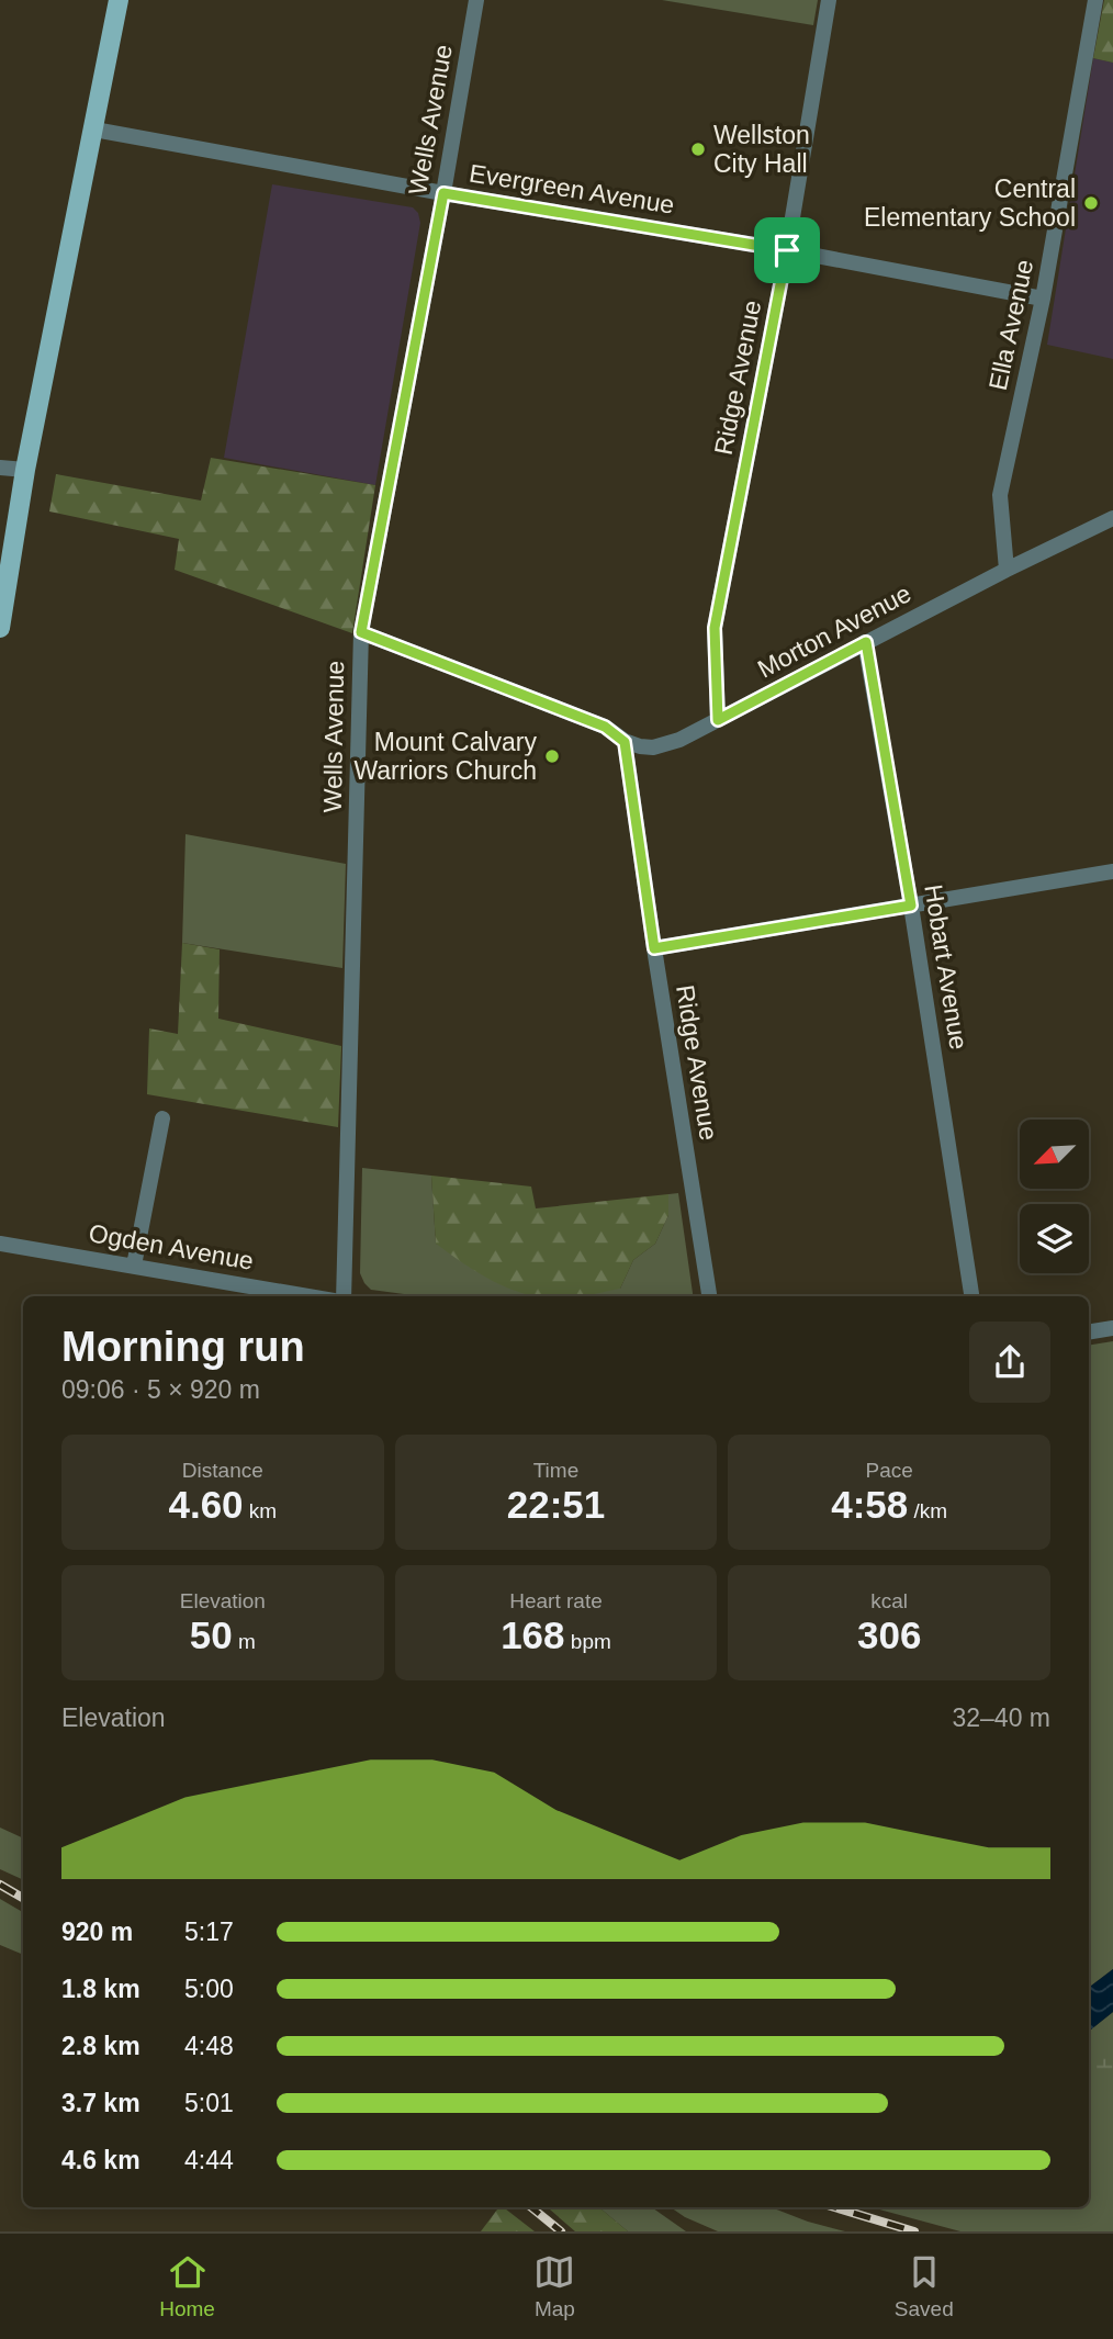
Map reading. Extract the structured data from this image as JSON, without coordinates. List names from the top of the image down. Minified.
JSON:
{"streets":{"street":["Wells Avenue","Evergreen Avenue","Ella Avenue","Ridge Avenue","Morton Avenue","Hobart Avenue","Ogden Avenue"]},"crossings":[["Wells Avenue","Evergreen Avenue"],["Wells Avenue","Morton Avenue"],["Evergreen Avenue","Ella Avenue"],["Evergreen Avenue","Ridge Avenue"],["Ella Avenue","Morton Avenue"],["Ridge Avenue","Morton Avenue"],["Morton Avenue","Hobart Avenue"]],"places":["Wellston City Hall","Central Elementary School","Mount Calvary Warriors Church"],"north":"bottom left","page":{"heading":["Morning run","09:06 · 5 × 920 m"],"stats":[["Distance","4.60 km"],["Time","22:51"],["Pace","4:58 /km"],["Elevation","50 m"],["Heart rate","168 bpm"],["kcal","306"]],"chart":["Elevation","32–40 m"],"list":[{"name":"920 m","note":"5:17"},{"name":"1.8 km","note":"5:00"},{"name":"2.8 km","note":"4:48"},{"name":"3.7 km","note":"5:01"},{"name":"4.6 km","note":"4:44"}],"tabs":["Home","Map","Saved"]}}
